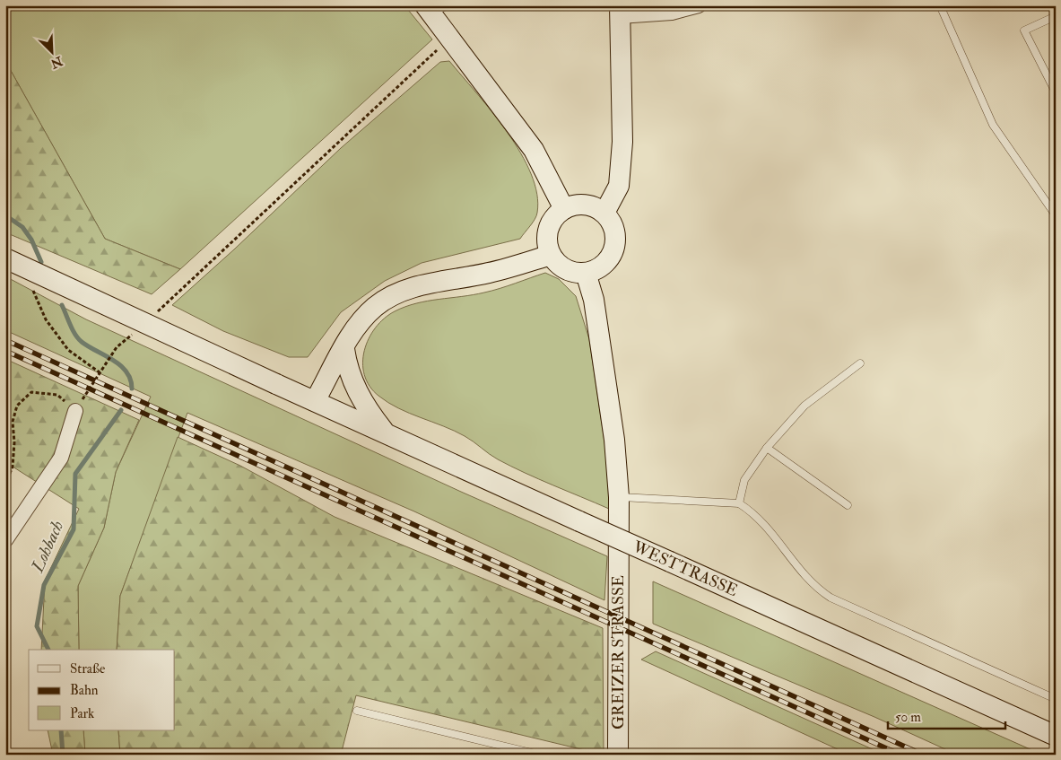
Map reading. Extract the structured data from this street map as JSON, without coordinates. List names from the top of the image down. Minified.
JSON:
{"streets":{"main road":["WESTTRASSE","GREIZER STRASSE"]},"water":["Lohbach"],"legend":["Straße","Bahn","Park"],"scale_bar":"50 m","north":"bottom right"}
